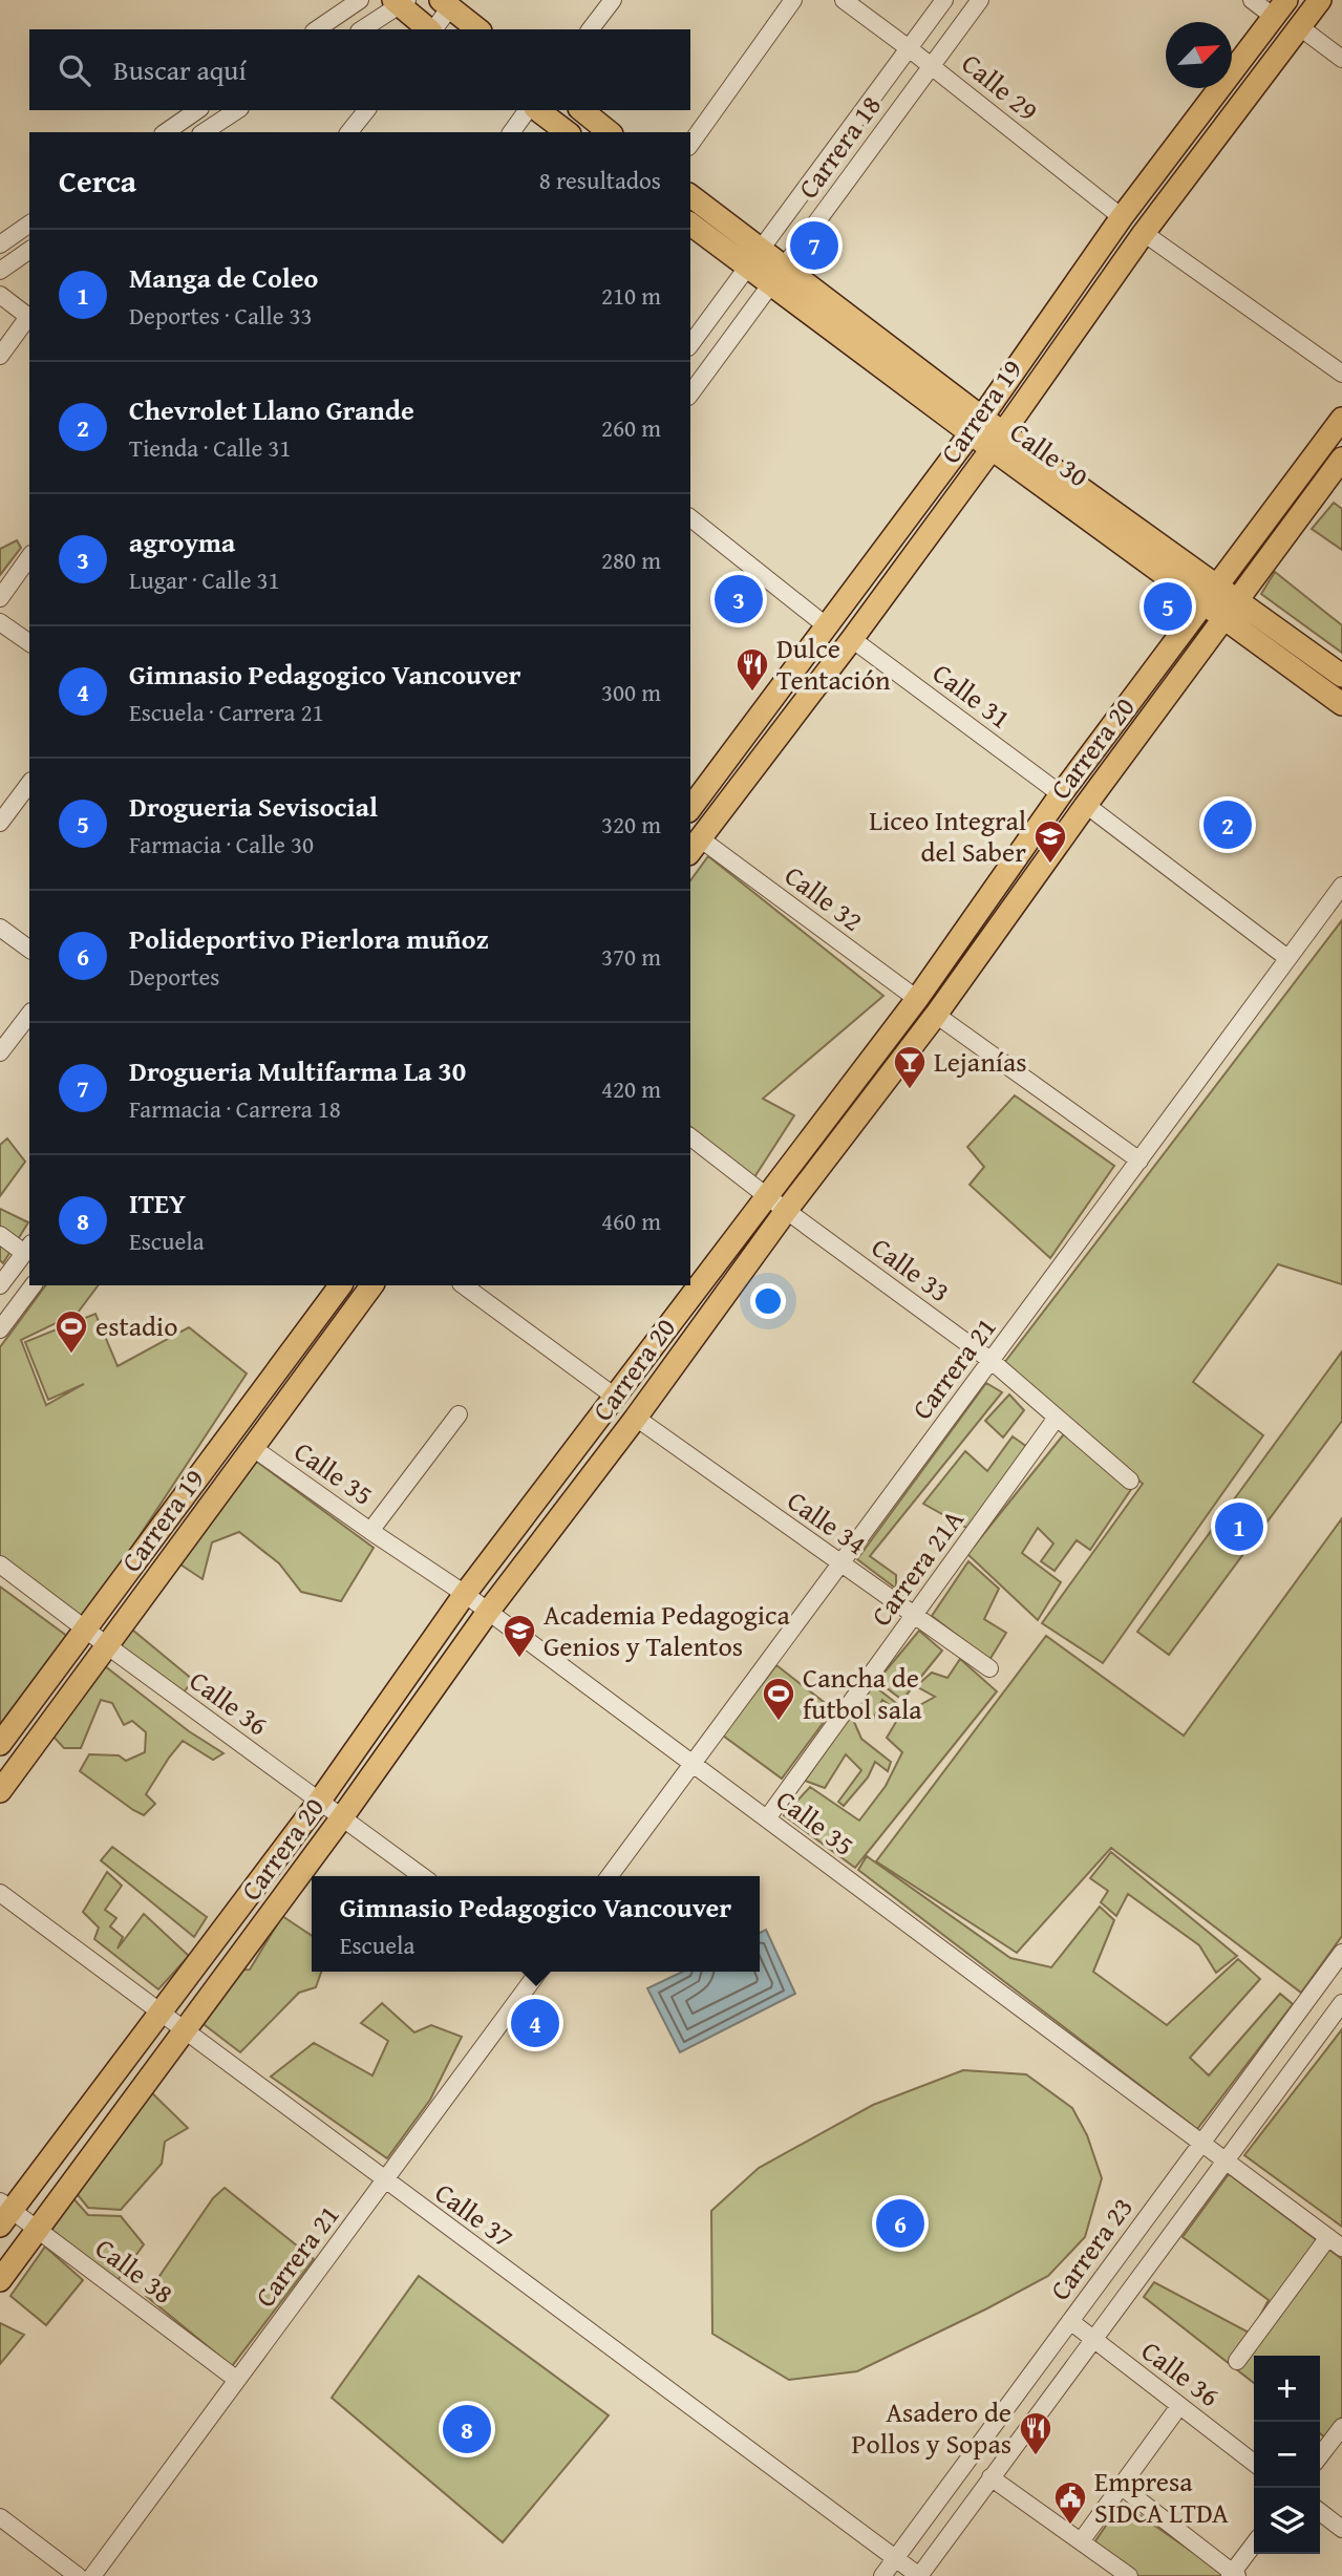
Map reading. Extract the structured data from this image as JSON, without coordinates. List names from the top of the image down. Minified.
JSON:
{"streets":{"main road":["Carrera 19","Calle 30","Carrera 20"],"street":["Calle 29","Carrera 18","Calle 31","Calle 32","Calle 33","Carrera 21","Calle 35","Calle 34","Carrera 21A","Calle 36","Calle 37","Carrera 23","Calle 38"]},"crossings":[["Calle 29","Carrera 18"],["Calle 29","Carrera 19"],["Carrera 18","Calle 30"],["Carrera 19","Calle 30"],["Carrera 19","Calle 31"],["Carrera 19","Calle 32"],["Carrera 19","Calle 35"],["Carrera 19","Calle 36"],["Calle 30","Carrera 20"],["Calle 31","Carrera 20"],["Carrera 20","Calle 32"],["Carrera 20","Calle 33"],["Carrera 20","Calle 35"],["Carrera 20","Calle 34"],["Carrera 20","Calle 36"],["Carrera 20","Calle 37"],["Carrera 20","Calle 38"],["Calle 33","Carrera 21"],["Calle 33","Carrera 21A"],["Carrera 21","Calle 35"],["Carrera 21","Calle 34"],["Carrera 21","Calle 37"],["Carrera 21","Calle 38"],["Calle 35","Carrera 21A"],["Calle 35","Carrera 23"],["Calle 34","Carrera 21A"],["Calle 36","Carrera 23"],["Calle 37","Carrera 23"]],"places":{"restaurant":["Dulce Tentación","Asadero de Pollos y Sopas"],"school or university":["Liceo Integral del Saber","Academia Pedagogica Genios y Talentos"],"bar":["Lejanías"],"sports":["estadio","Cancha de futbol sala"],"public building":["Empresa SIDCA LTDA"]},"north":"top right","page":{"search":"Buscar aquí","heading":["Cerca","8 resultados"],"pins":["7","3","5","2","1","4","6","8"],"list":[{"mark":"1","name":"Manga de Coleo","note":"Deportes · Calle 33","value":"210 m"},{"mark":"2","name":"Chevrolet Llano Grande","note":"Tienda · Calle 31","value":"260 m"},{"mark":"3","name":"agroyma","note":"Lugar · Calle 31","value":"280 m"},{"mark":"4","name":"Gimnasio Pedagogico Vancouver","note":"Escuela · Carrera 21","value":"300 m"},{"mark":"5","name":"Drogueria Sevisocial","note":"Farmacia · Calle 30","value":"320 m"},{"mark":"6","name":"Polideportivo Pierlora muñoz","note":"Deportes","value":"370 m"},{"mark":"7","name":"Drogueria Multifarma La 30","note":"Farmacia · Carrera 18","value":"420 m"},{"mark":"8","name":"ITEY","note":"Escuela","value":"460 m"}],"popup":["Gimnasio Pedagogico Vancouver","Escuela"],"map_buttons":["+","−"]}}
